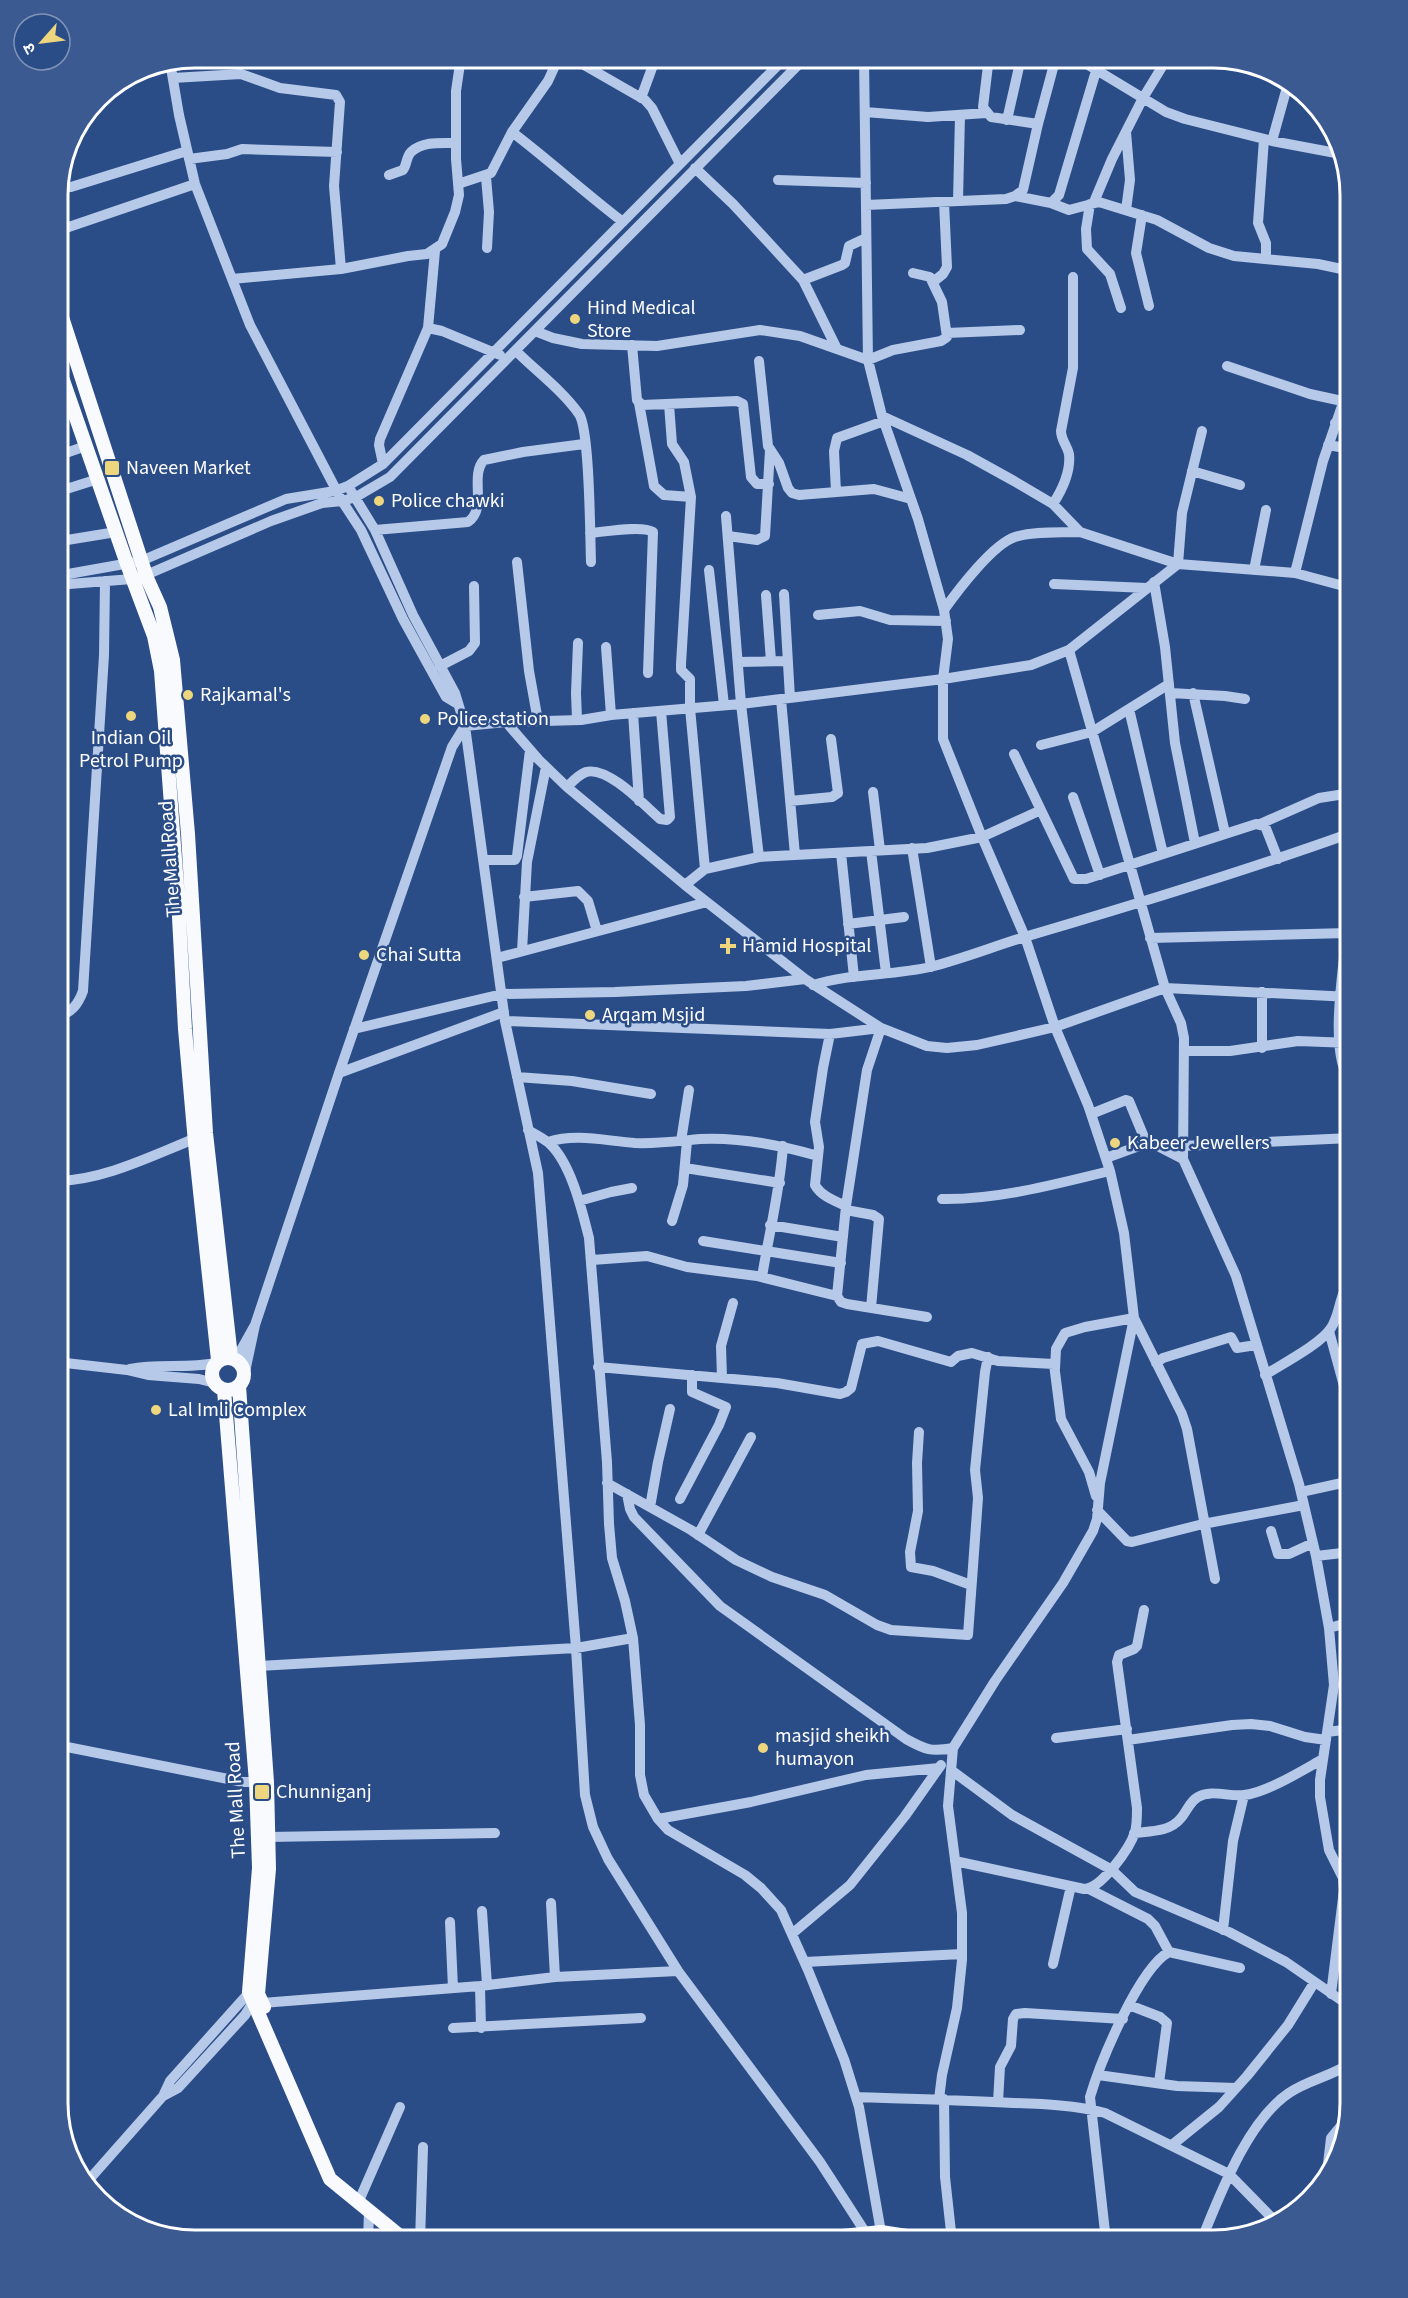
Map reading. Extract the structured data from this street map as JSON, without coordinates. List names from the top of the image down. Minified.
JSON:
{"streets":{"main road":["The Mall Road"]},"places":{"other":["Hind Medical Store","Police chawki","Rajkamal's","Indian Oil Petrol Pump","Police station","Chai Sutta","Arqam Msjid","Kabeer Jewellers","Lal Imli Complex","masjid sheikh humayon"],"transit":["Naveen Market","Chunniganj"],"health":["Hamid Hospital"]},"north":"bottom left"}
